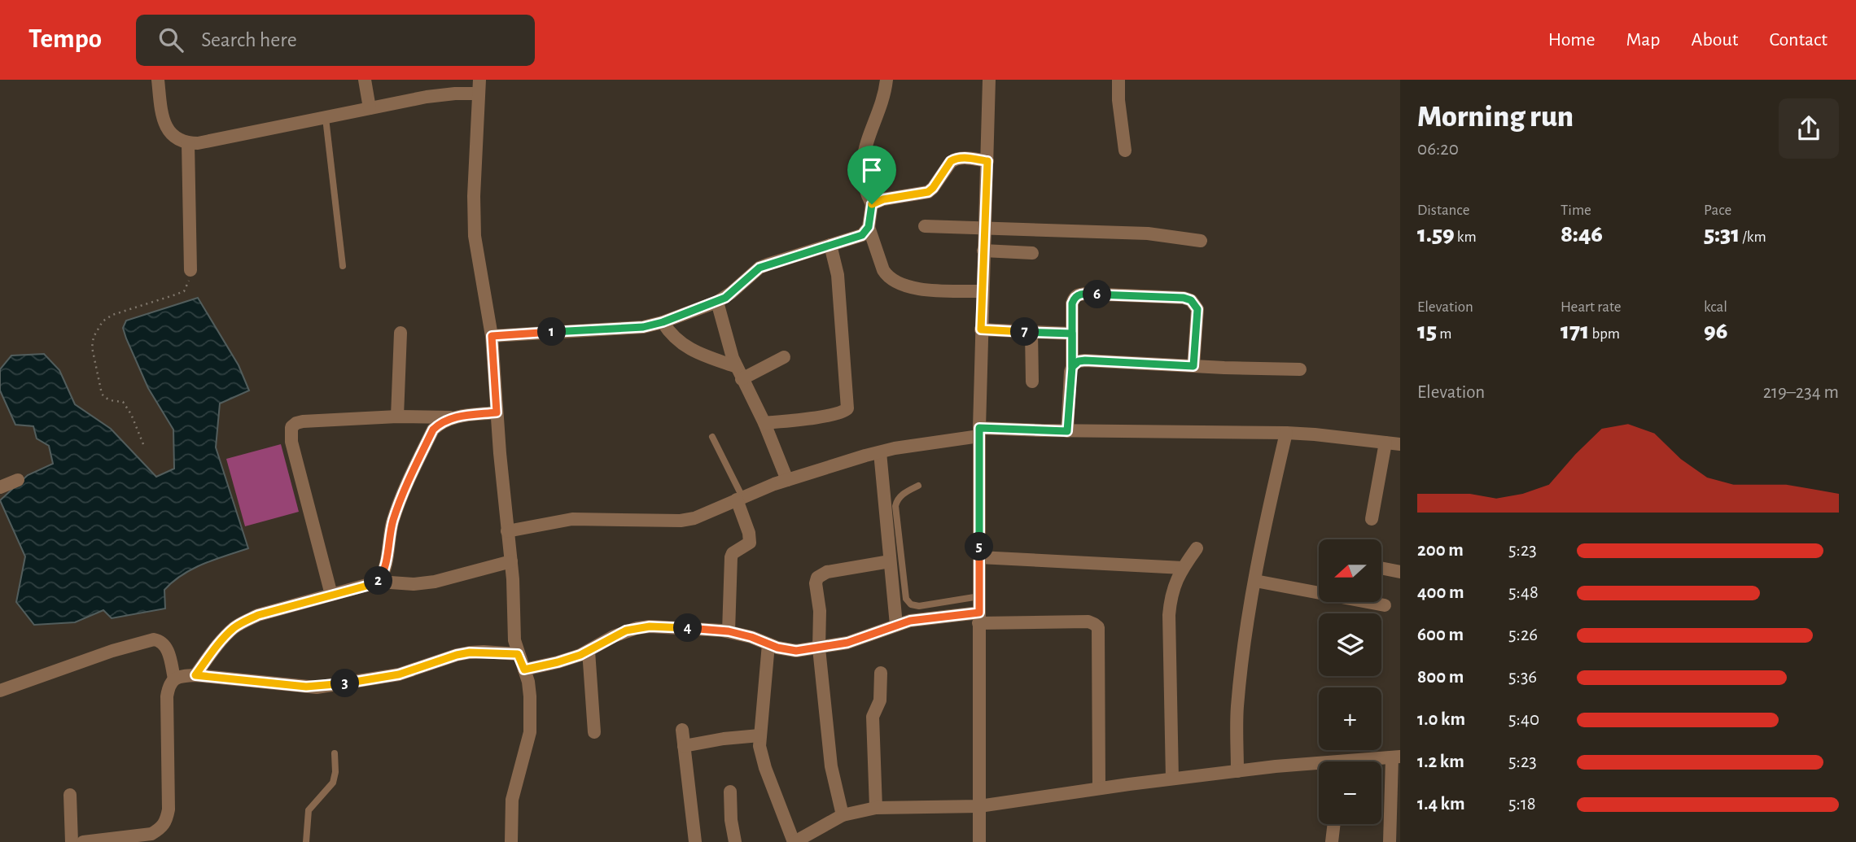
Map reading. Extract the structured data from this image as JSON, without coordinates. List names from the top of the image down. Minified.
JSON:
{"north":"left","page":{"header":"Tempo","search":"Search here","nav":["Home","Map","About","Contact"],"heading":["Morning run","06:20"],"stats":[["Distance","1.59 km"],["Time","8:46"],["Pace","5:31 /km"],["Elevation","15 m"],["Heart rate","171 bpm"],["kcal","96"]],"pins":["6","1","7","5","2","4","3"],"chart":["Elevation","219–234 m"],"list":[{"name":"200 m","note":"5:23"},{"name":"400 m","note":"5:48"},{"name":"600 m","note":"5:26"},{"name":"800 m","note":"5:36"},{"name":"1.0 km","note":"5:40"},{"name":"1.2 km","note":"5:23"},{"name":"1.4 km","note":"5:18"}],"map_buttons":["+","−"]}}
